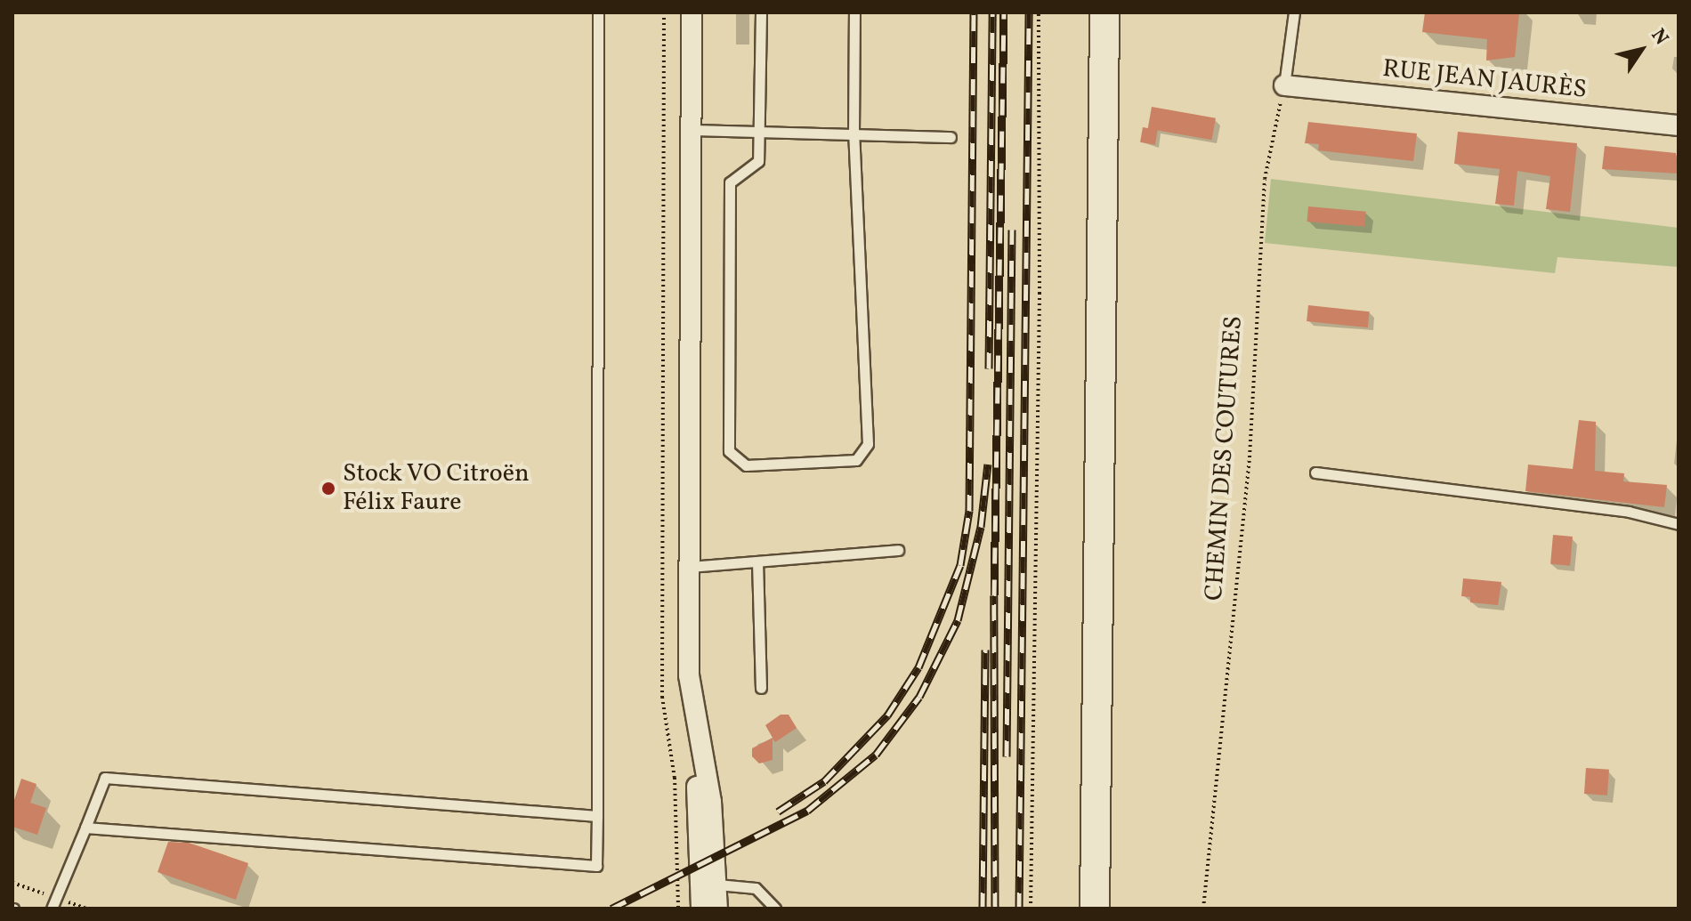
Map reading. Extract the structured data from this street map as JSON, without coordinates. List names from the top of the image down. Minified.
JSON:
{"streets":{"street":["RUE JEAN JAURÈS"],"path":["CHEMIN DES COUTURES"]},"crossings":[["RUE JEAN JAURÈS","CHEMIN DES COUTURES"]],"places":["Stock VO Citroën Félix Faure"],"north":"top right"}
